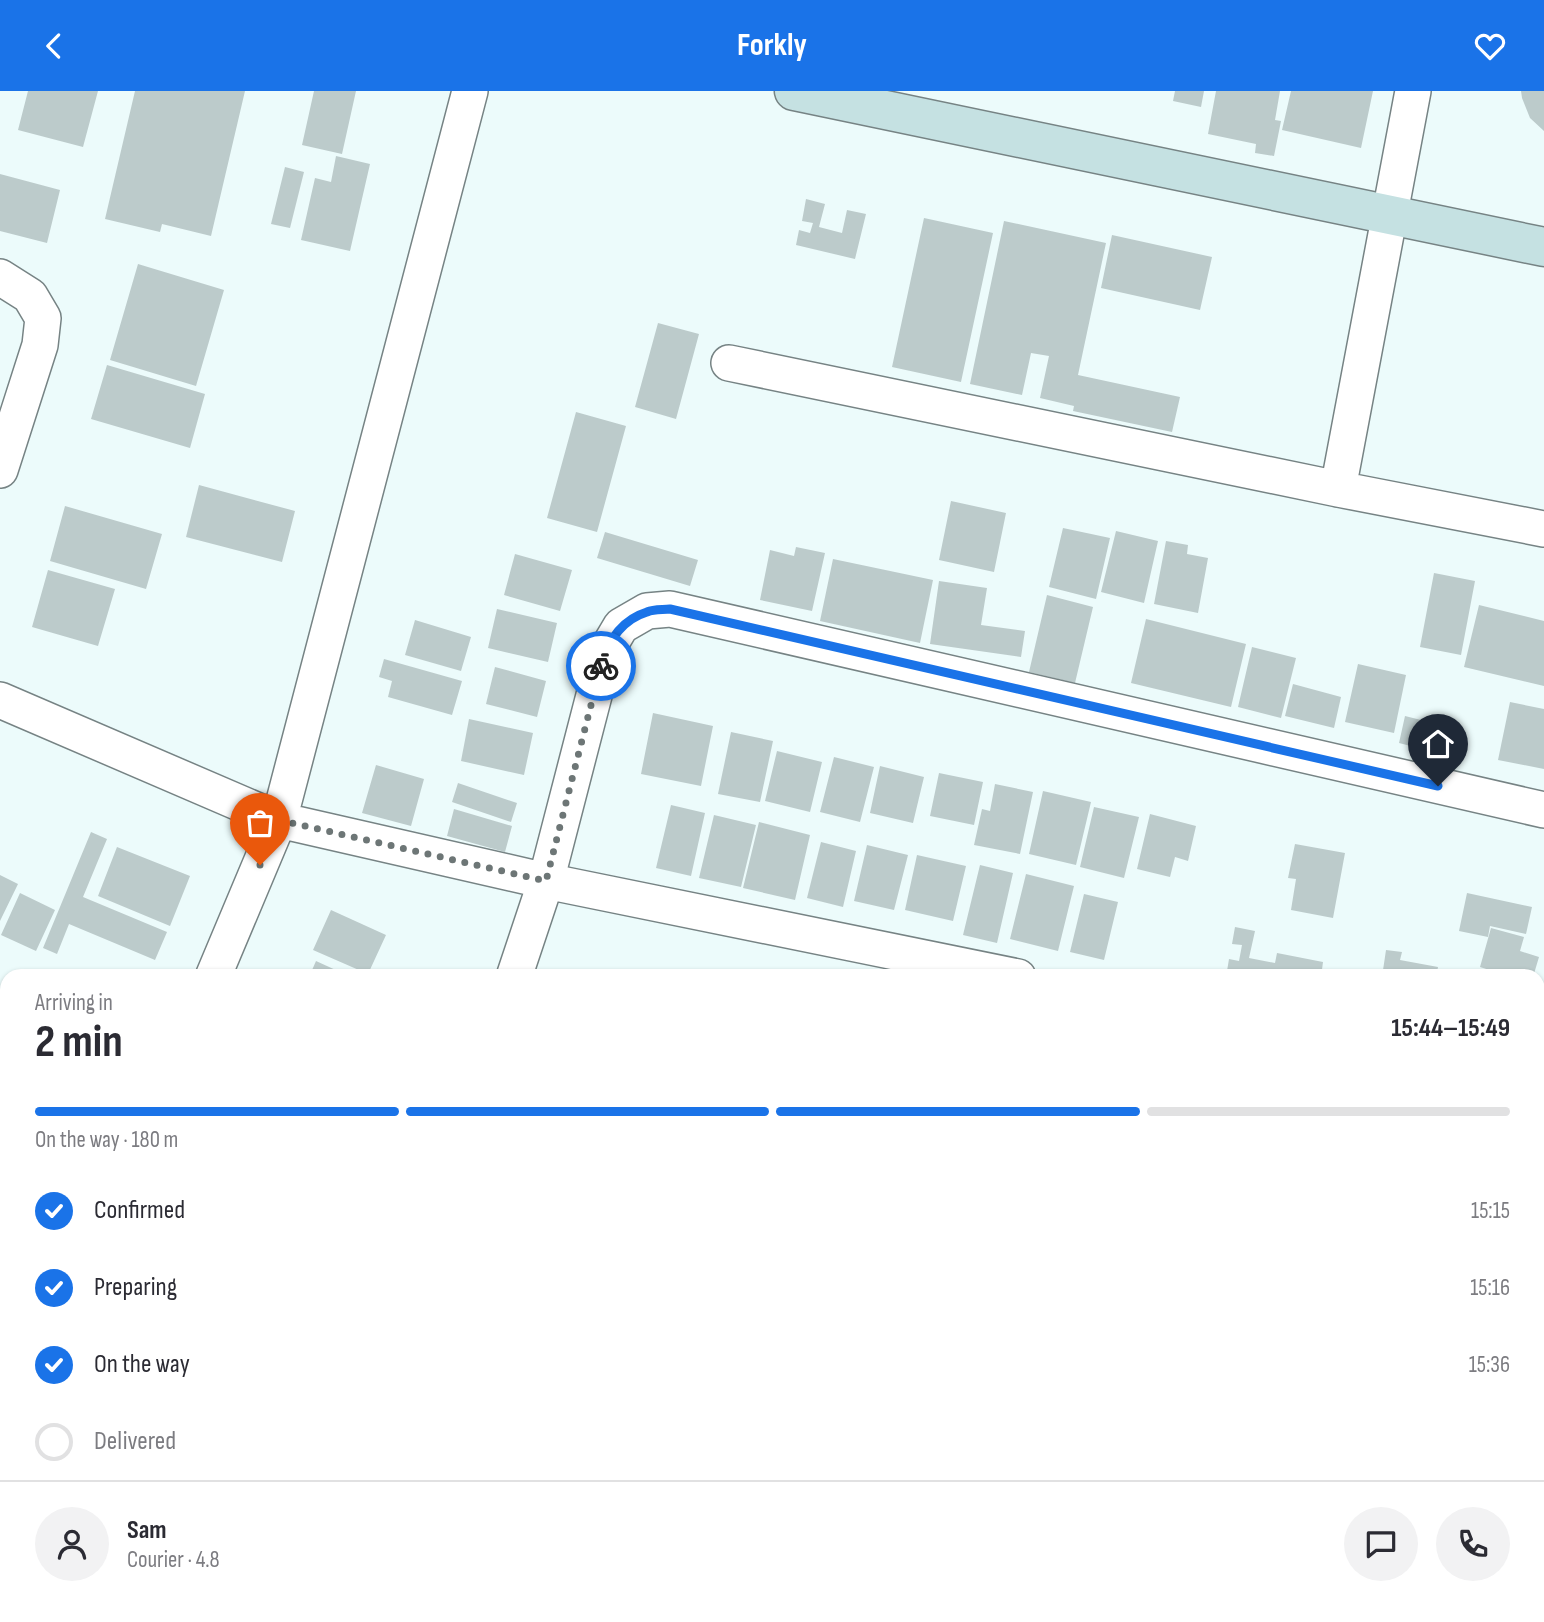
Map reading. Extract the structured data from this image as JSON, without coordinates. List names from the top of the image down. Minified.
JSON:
{"page":{"header":"Forkly","heading":["2 min","Arriving in","15:44–15:49"],"panel":["Sam","Courier · 4.8"],"bar":"On the way · 180 m","list":[["Confirmed","15:15"],["Preparing","15:16"],["On the way","15:36"],"Delivered"]}}
